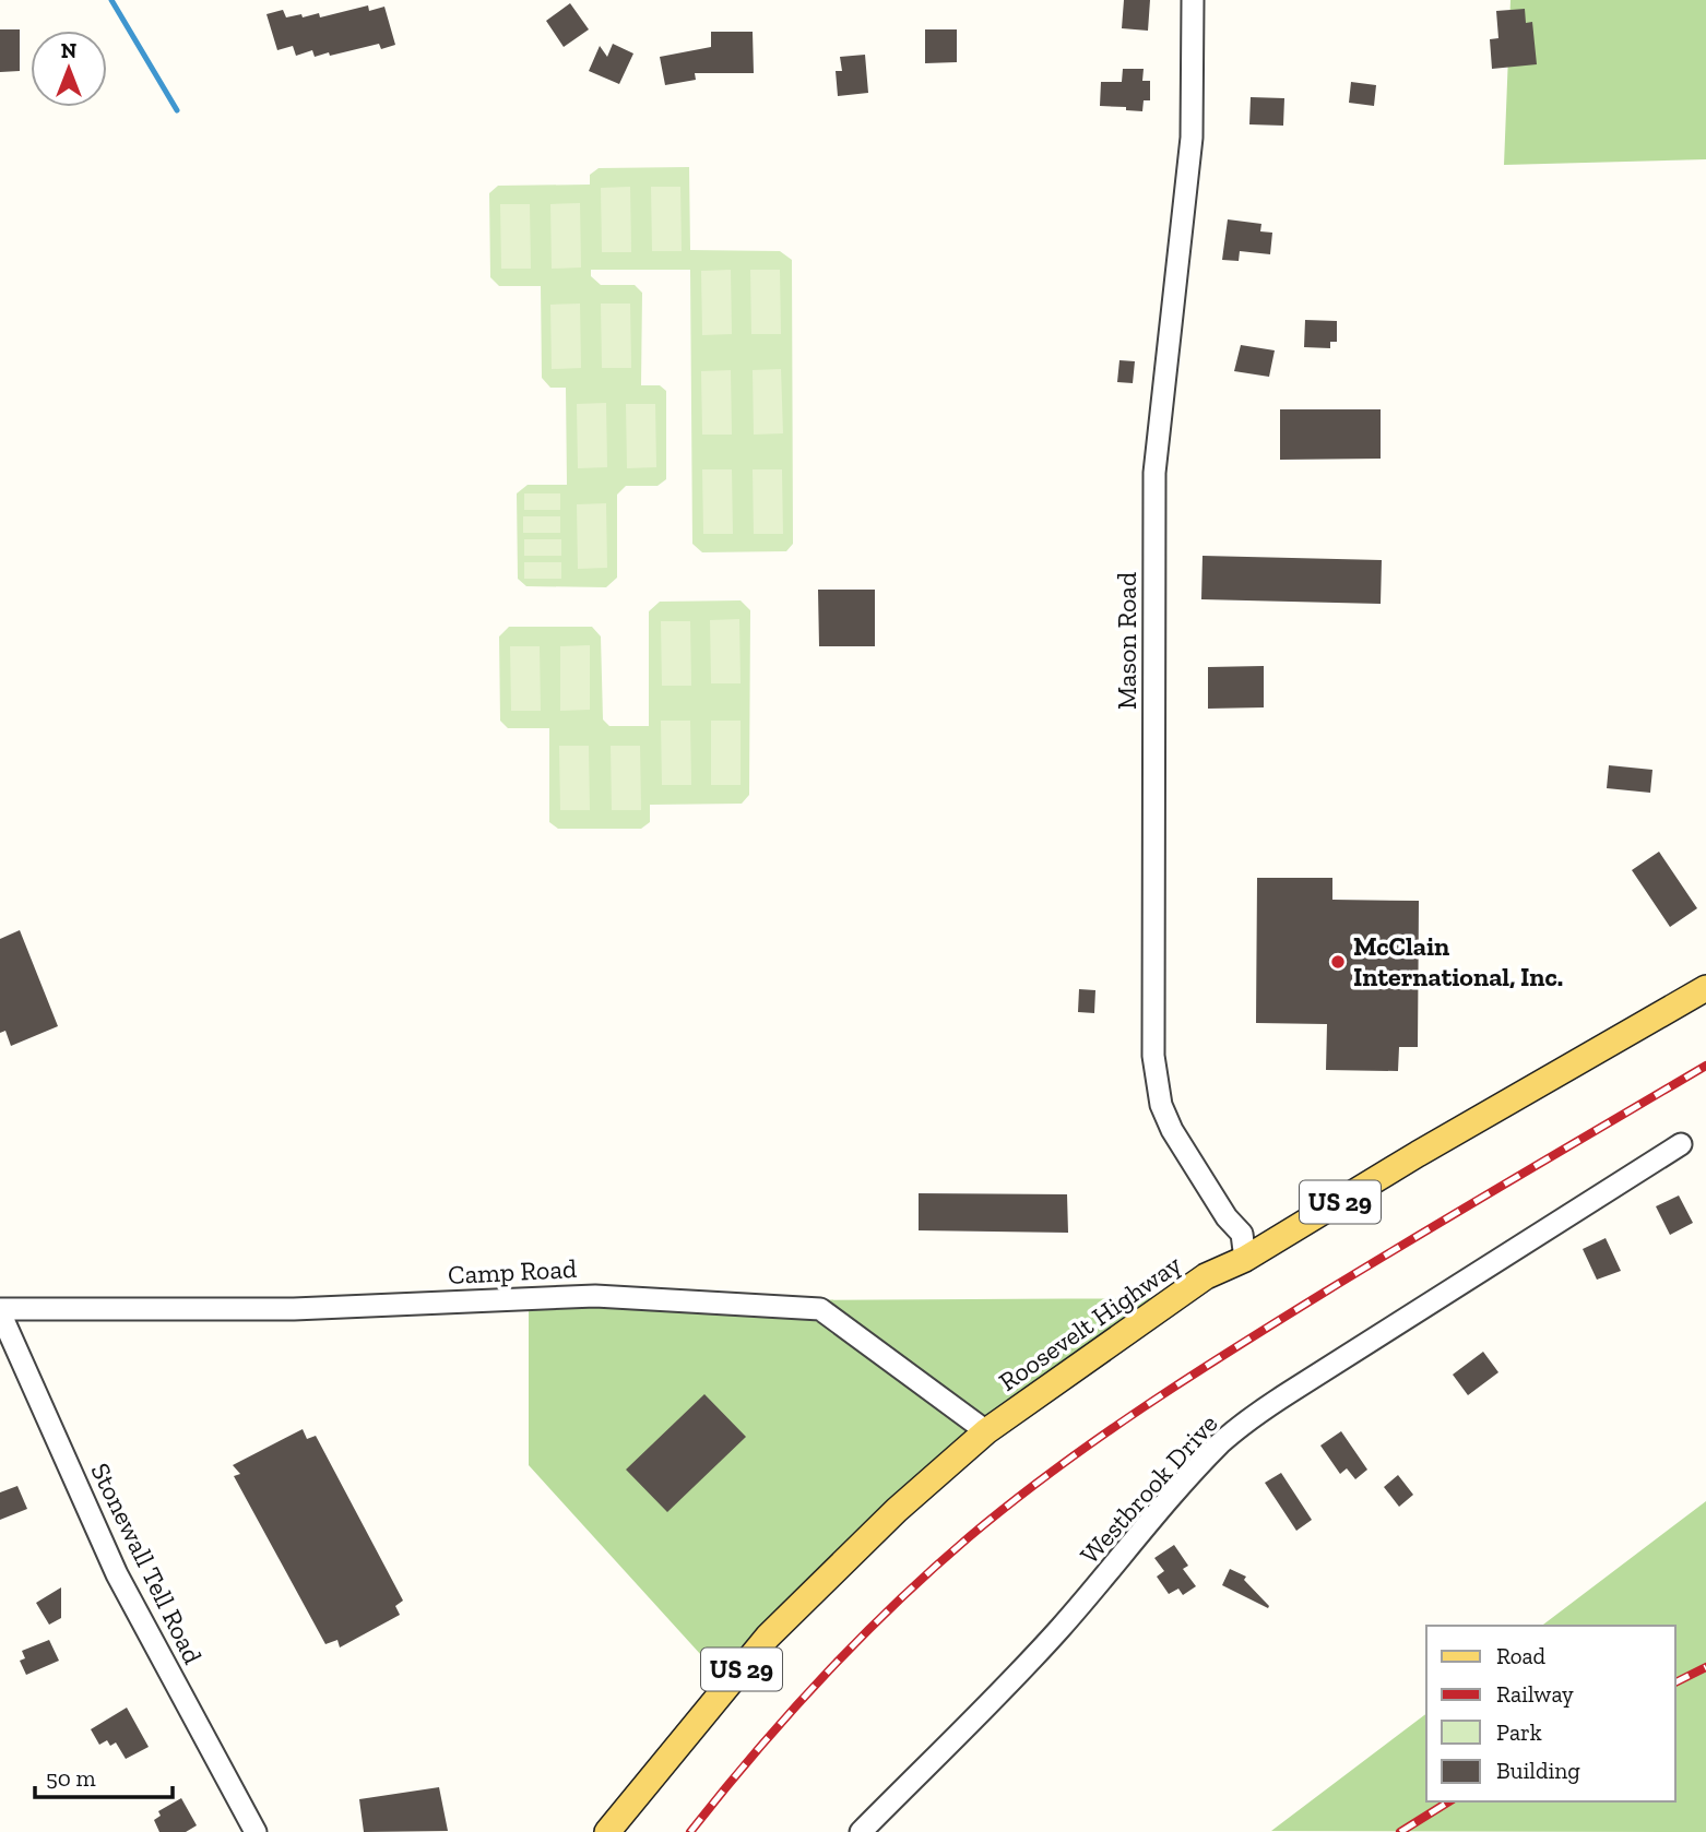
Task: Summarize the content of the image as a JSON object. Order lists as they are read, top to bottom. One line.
{"streets":{"main road":["US 29","Roosevelt Highway"],"street":["Mason Road","Camp Road","Westbrook Drive","Stonewall Tell Road"]},"crossings":[["Mason Road","Roosevelt Highway"],["Camp Road","Roosevelt Highway"],["Camp Road","Stonewall Tell Road"]],"places":["McClain International, Inc."],"legend":["Road","Railway","Park","Building"],"scale_bar":"50 m","north":"top"}
